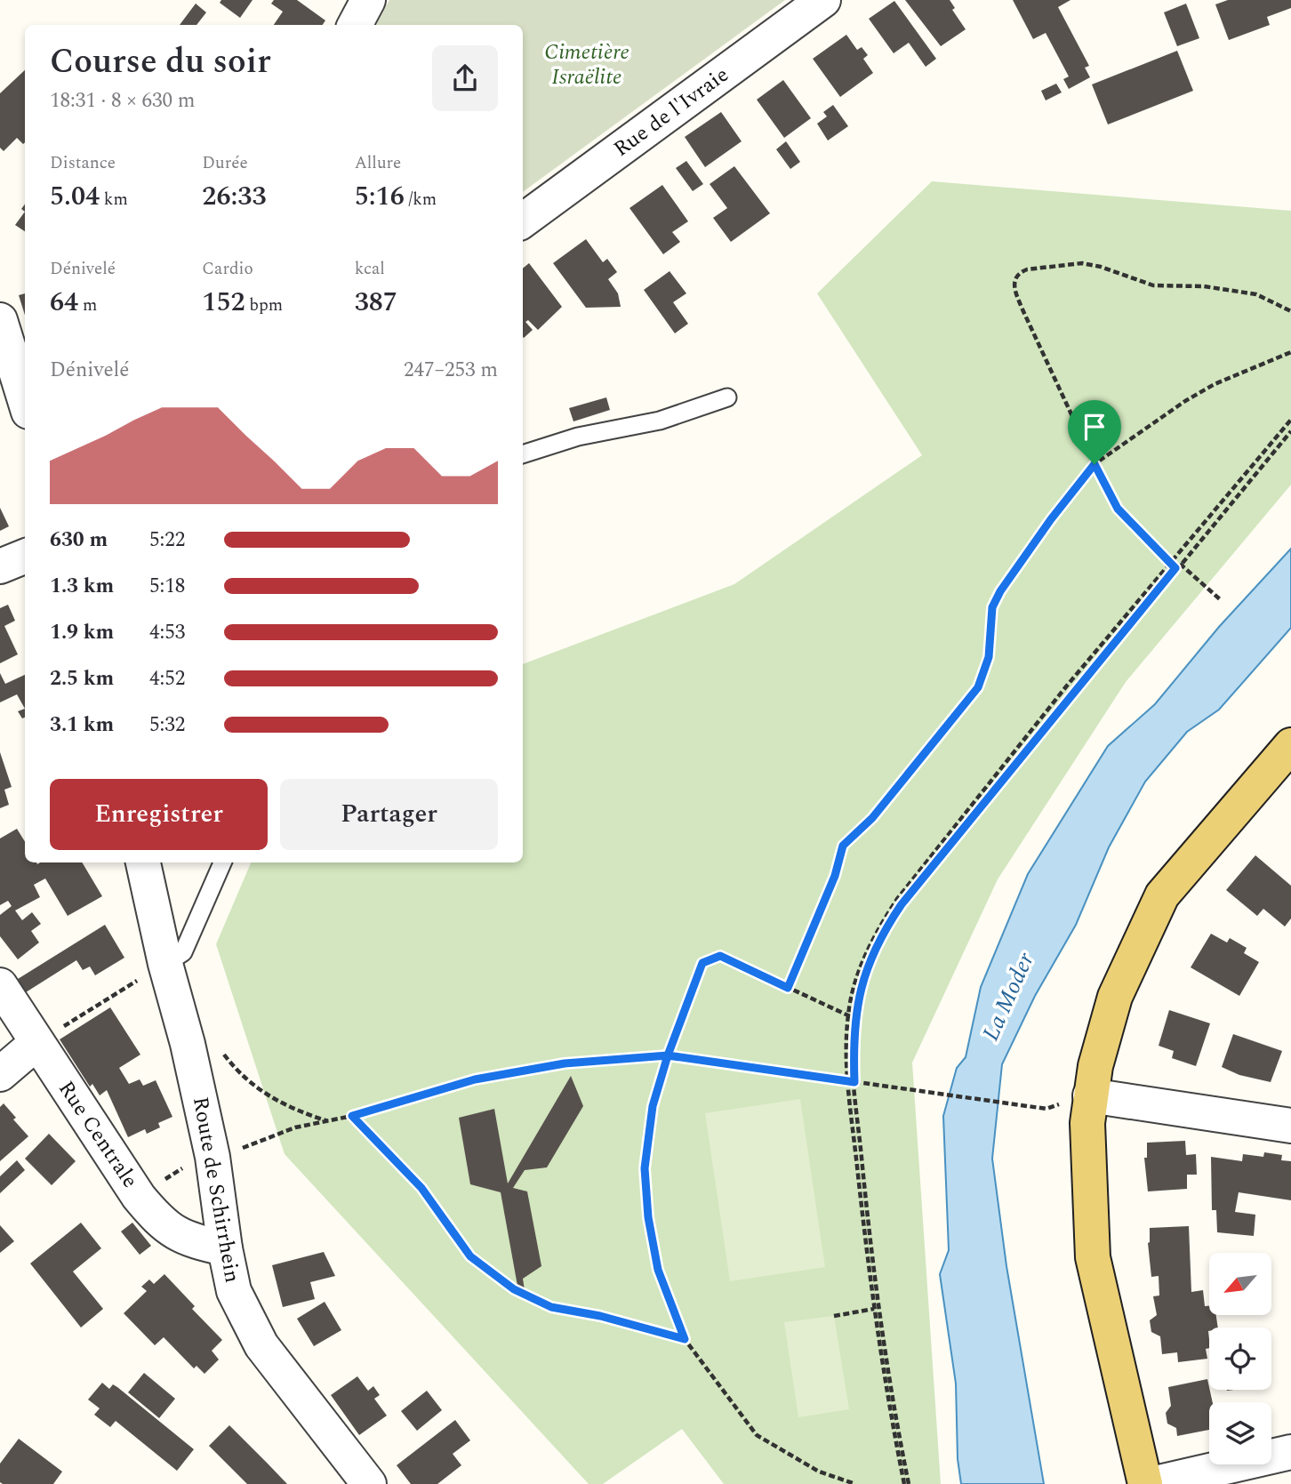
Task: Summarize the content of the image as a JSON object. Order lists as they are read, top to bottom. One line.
{"streets":{"street":["Rue de l'Ivraie","Rue Centrale","Route de Schirrhein"]},"crossings":[["Rue Centrale","Route de Schirrhein"]],"water":["La Moder"],"parks":["Cimetière Israëlite"],"north":"bottom left","page":{"heading":["Course du soir","18:31 · 8 × 630 m"],"stats":[["Distance","5.04 km"],["Durée","26:33"],["Allure","5:16 /km"],["Dénivelé","64 m"],["Cardio","152 bpm"],["kcal","387"]],"chart":["Dénivelé","247–253 m"],"list":[{"name":"630 m","note":"5:22"},{"name":"1.3 km","note":"5:18"},{"name":"1.9 km","note":"4:53"},{"name":"2.5 km","note":"4:52"},{"name":"3.1 km","note":"5:32"}],"buttons":["Enregistrer","Partager"]}}
